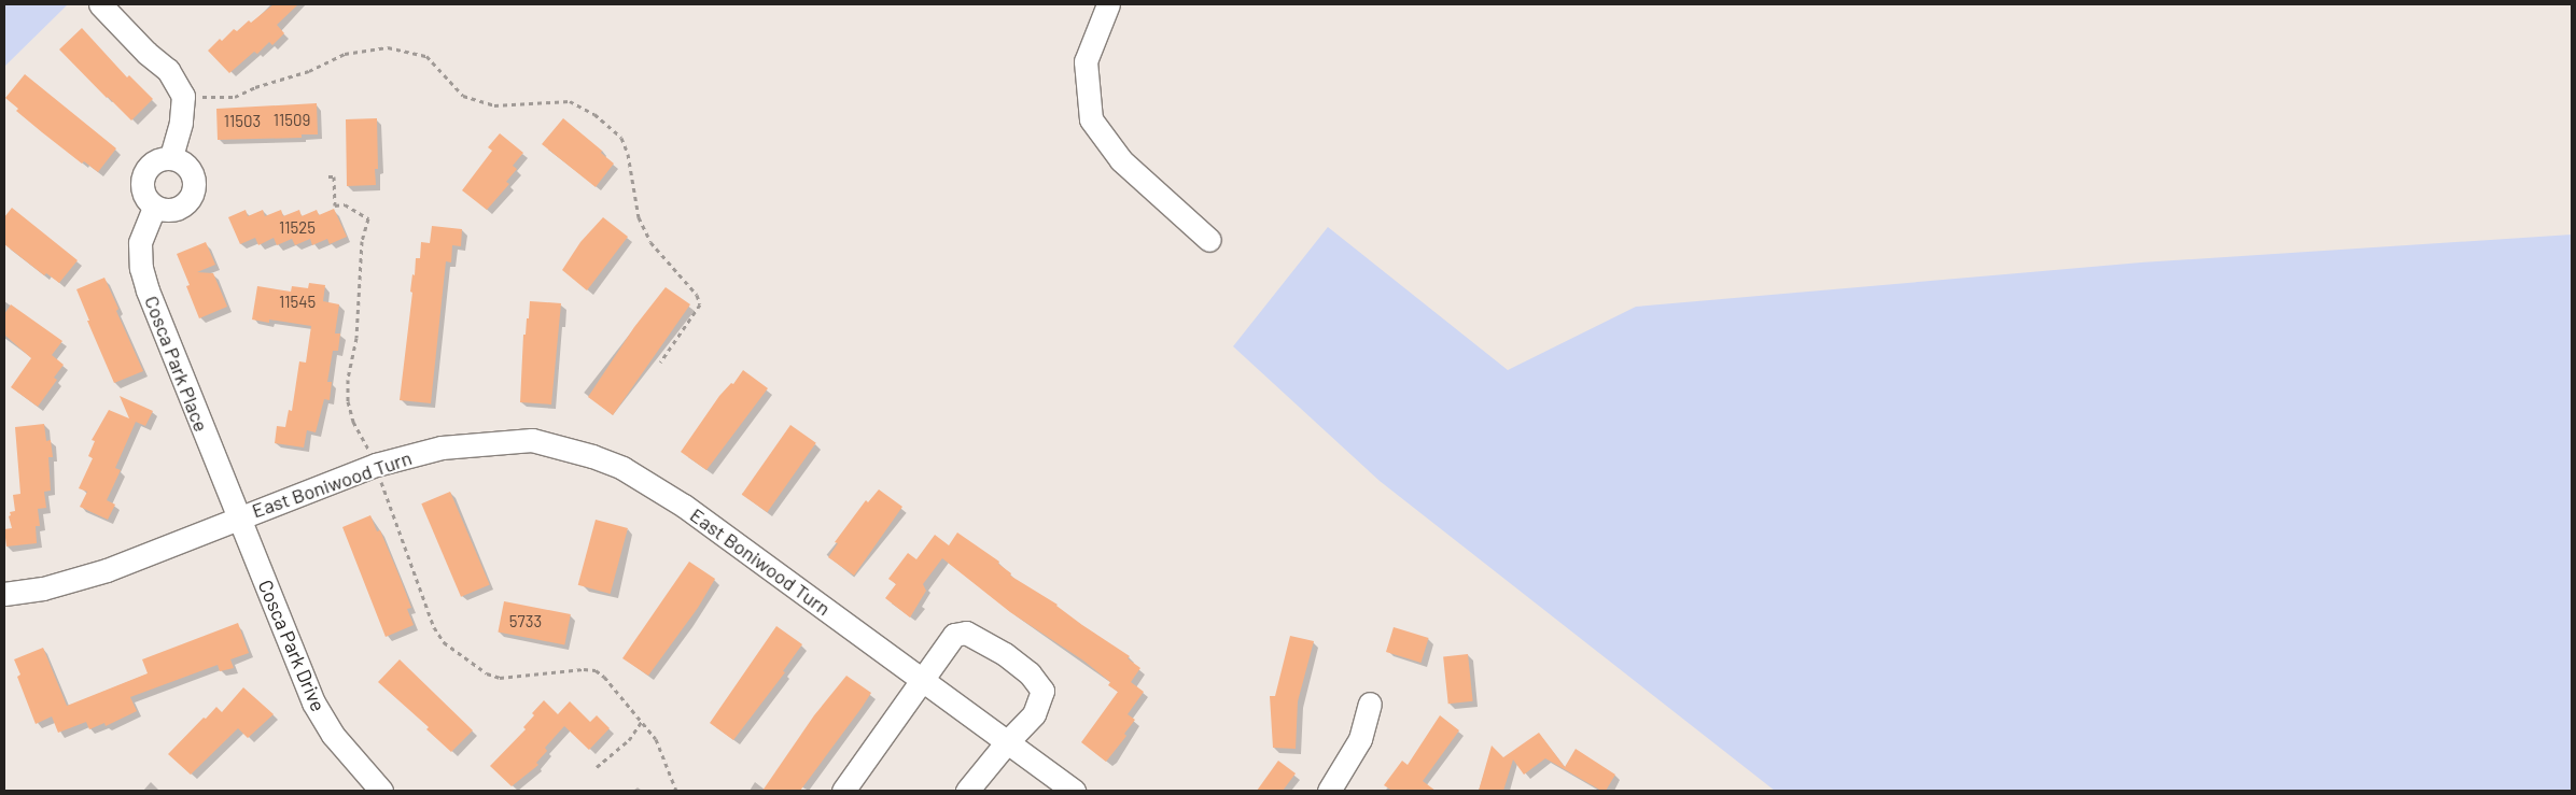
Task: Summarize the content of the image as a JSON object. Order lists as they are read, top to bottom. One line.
{"streets":{"street":["Cosca Park Place","East Boniwood Turn","Cosca Park Drive"]},"crossings":[["Cosca Park Place","East Boniwood Turn"],["Cosca Park Place","Cosca Park Drive"],["East Boniwood Turn","Cosca Park Drive"]],"house_numbers":["11509","11503","11525","11545","5733"]}
